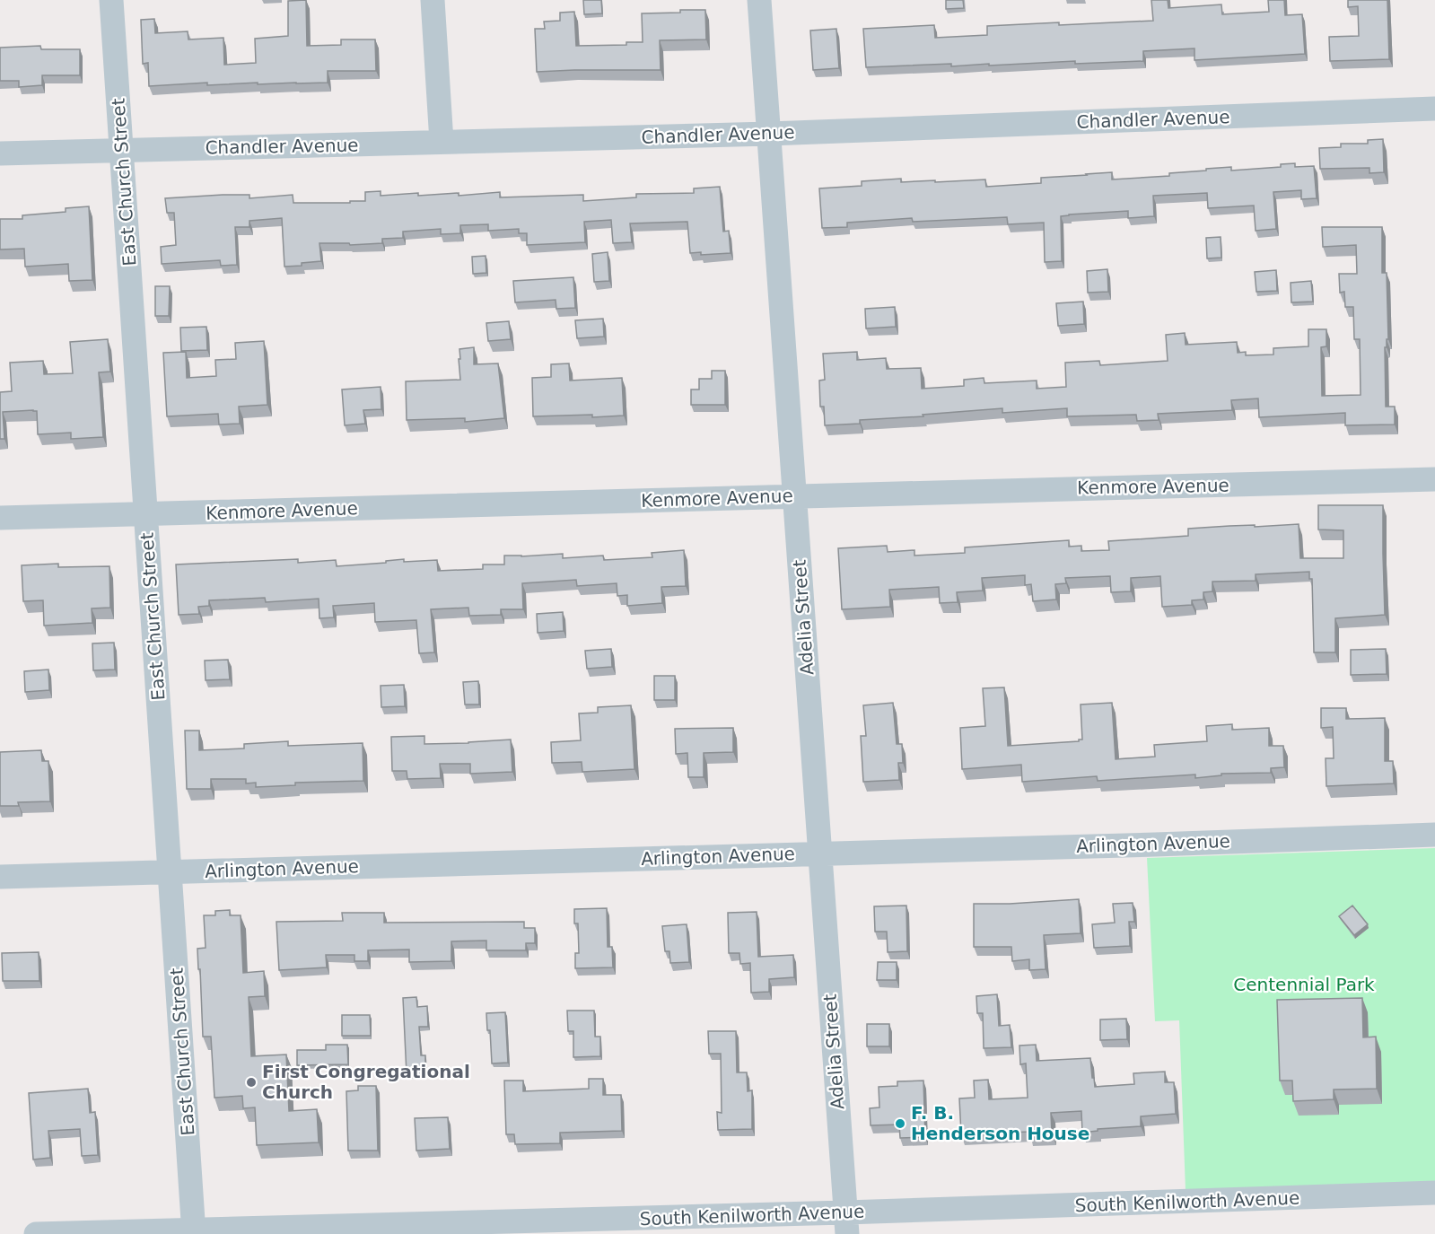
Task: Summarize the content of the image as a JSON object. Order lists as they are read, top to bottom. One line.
{"streets":{"street":["Chandler Avenue","East Church Street","Kenmore Avenue","Adelia Street","Arlington Avenue","South Kenilworth Avenue"]},"crossings":[["Chandler Avenue","East Church Street"],["Chandler Avenue","Adelia Street"],["East Church Street","Kenmore Avenue"],["East Church Street","Arlington Avenue"],["East Church Street","South Kenilworth Avenue"],["Kenmore Avenue","Adelia Street"],["Adelia Street","Arlington Avenue"],["Adelia Street","South Kenilworth Avenue"]],"parks":["Centennial Park"],"places":["First Congregational Church","F. B. Henderson House"]}
